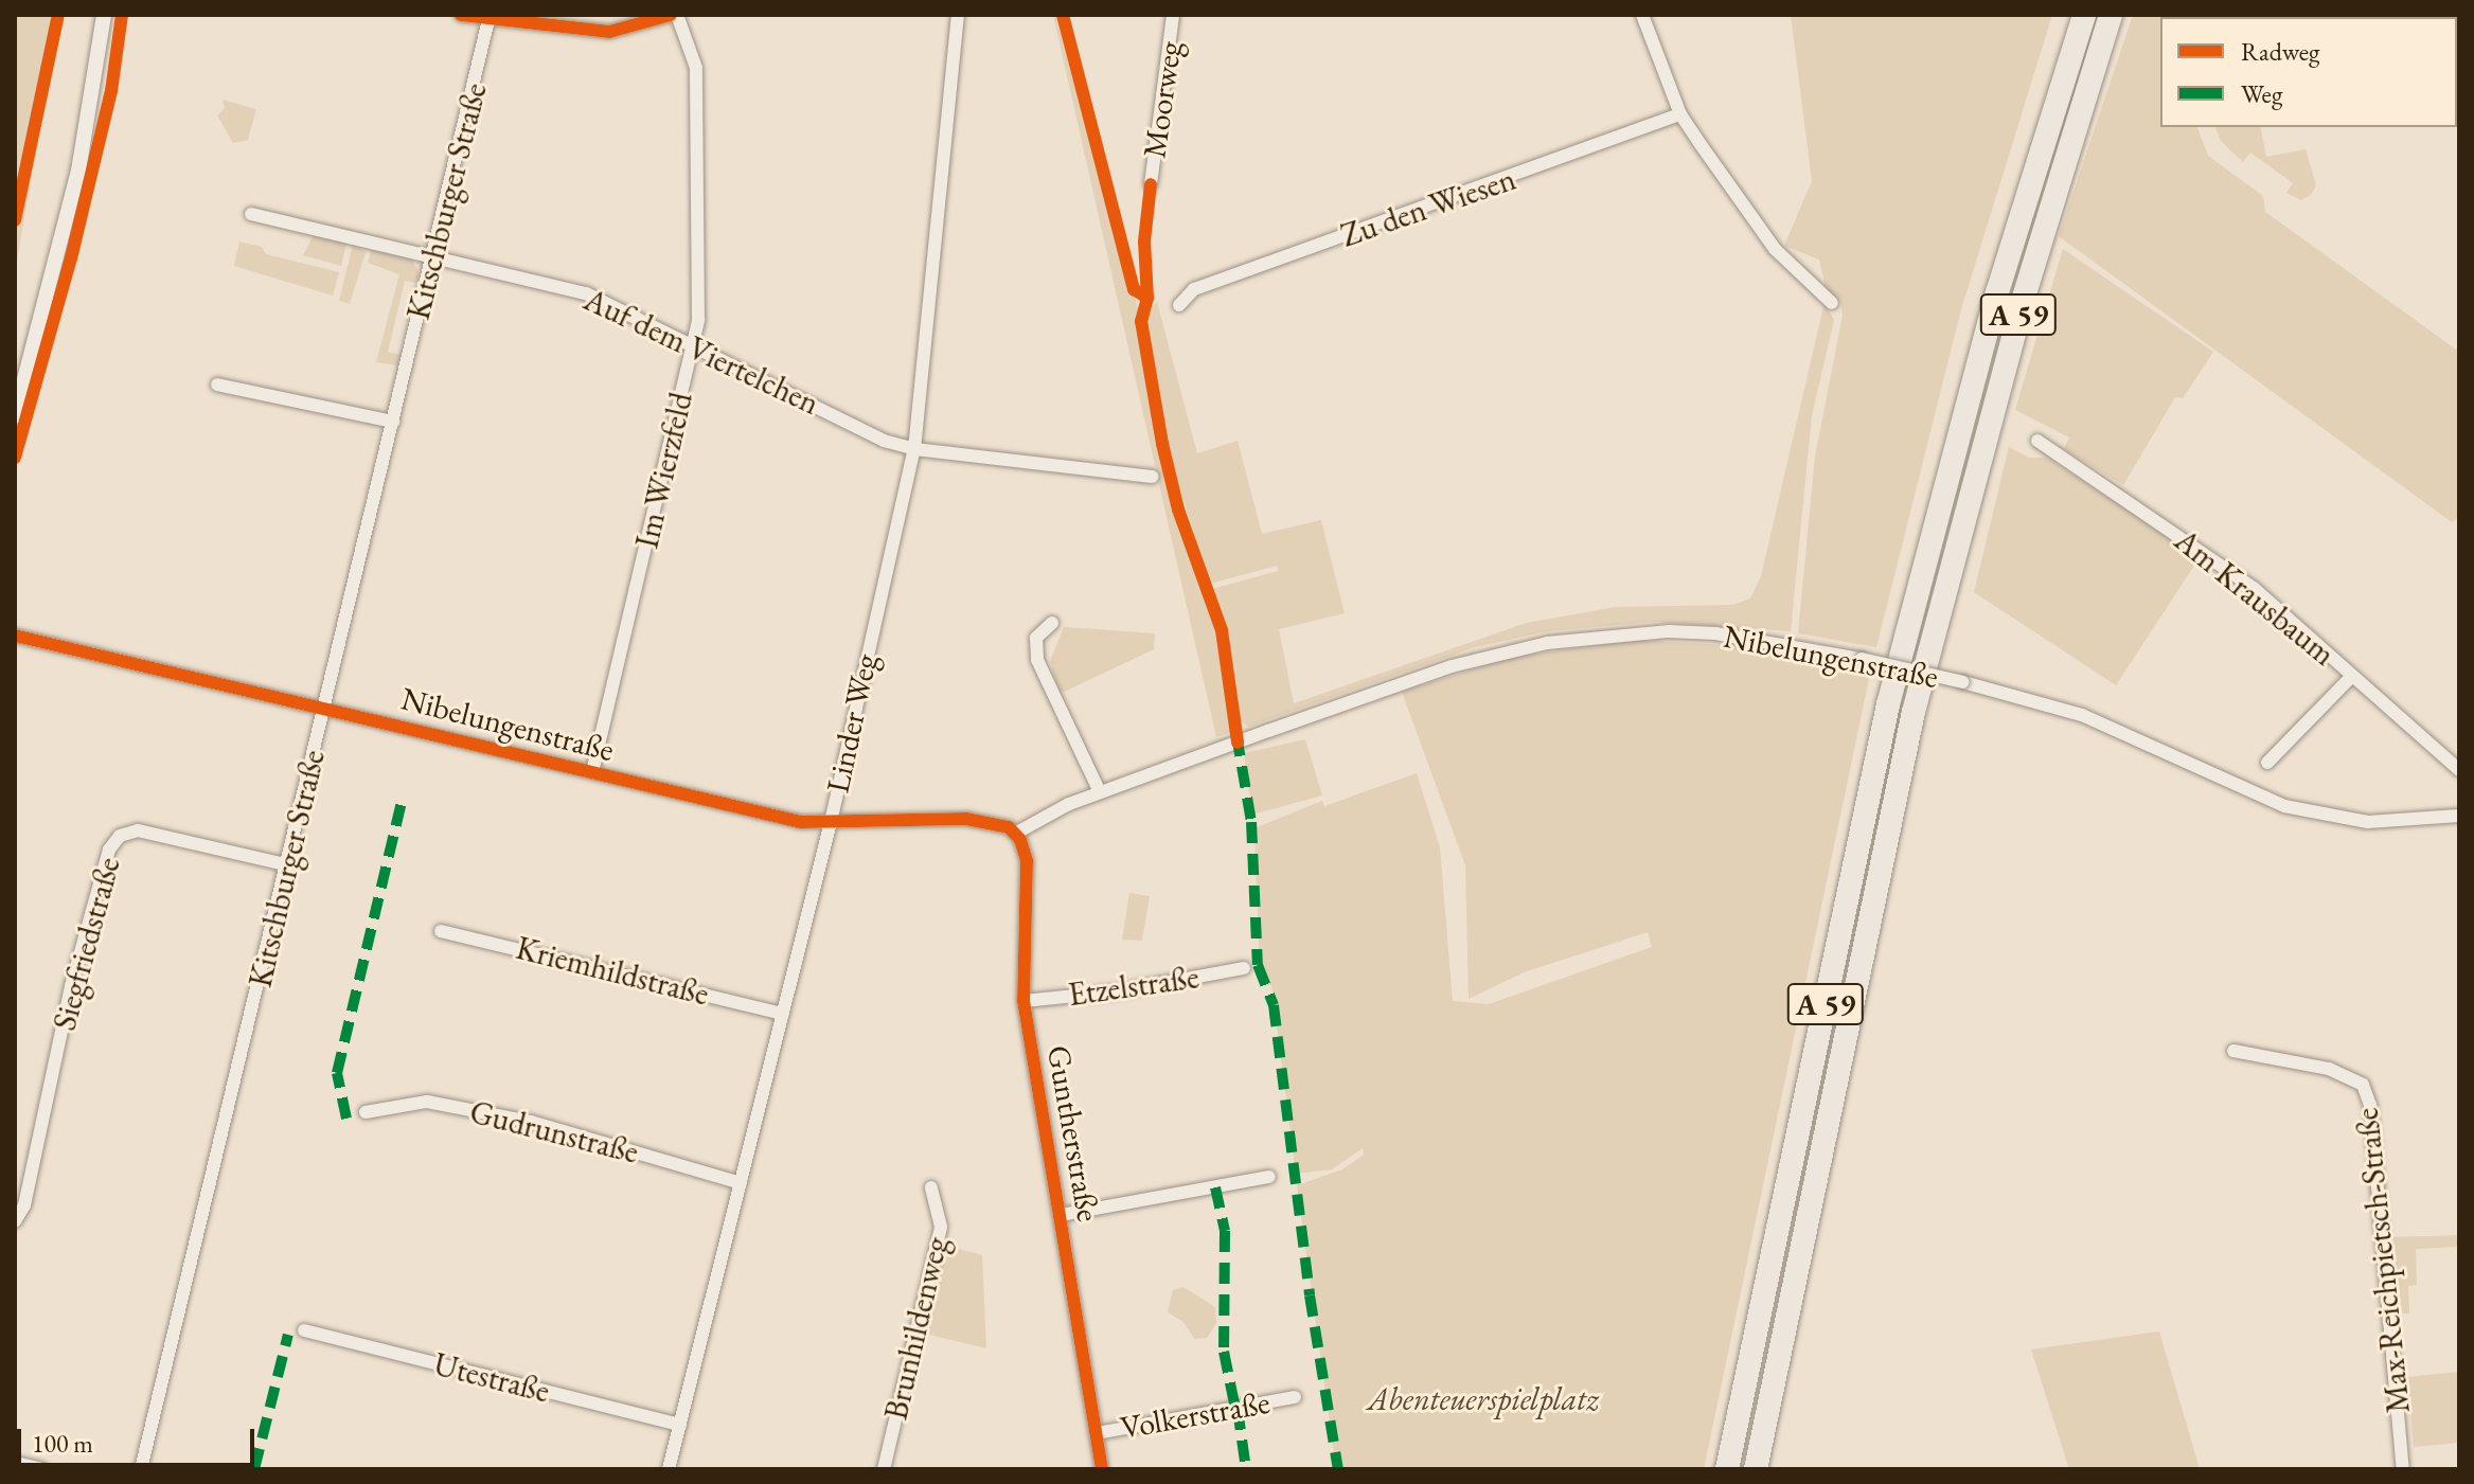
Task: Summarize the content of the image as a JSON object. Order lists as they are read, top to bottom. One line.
{"streets":{"highway":["A 59"],"street":["Moorweg","Kitschburger Straße","Zu den Wiesen","Auf dem Viertelchen","Im Wierzfeld","Am Krausbaum","Nibelungenstraße","Linder Weg","Siegfriedstraße","Kriemhildstraße","Etzelstraße","Gudrunstraße","Guntherstraße","Max-Reichpietsch-Straße","Brunhildenweg","Utestraße","Volkerstraße"]},"crossings":[["Kitschburger Straße","Auf dem Viertelchen"],["Kitschburger Straße","Nibelungenstraße"],["Kitschburger Straße","Siegfriedstraße"],["Auf dem Viertelchen","Im Wierzfeld"],["Auf dem Viertelchen","Linder Weg"],["Im Wierzfeld","Nibelungenstraße"],["Nibelungenstraße","Linder Weg"],["Nibelungenstraße","Guntherstraße"],["Linder Weg","Kriemhildstraße"],["Linder Weg","Gudrunstraße"],["Linder Weg","Utestraße"],["Etzelstraße","Guntherstraße"],["Guntherstraße","Volkerstraße"]],"parks":["Abenteuerspielplatz"],"legend":["Radweg","Weg"],"scale_bar":"100 m"}
